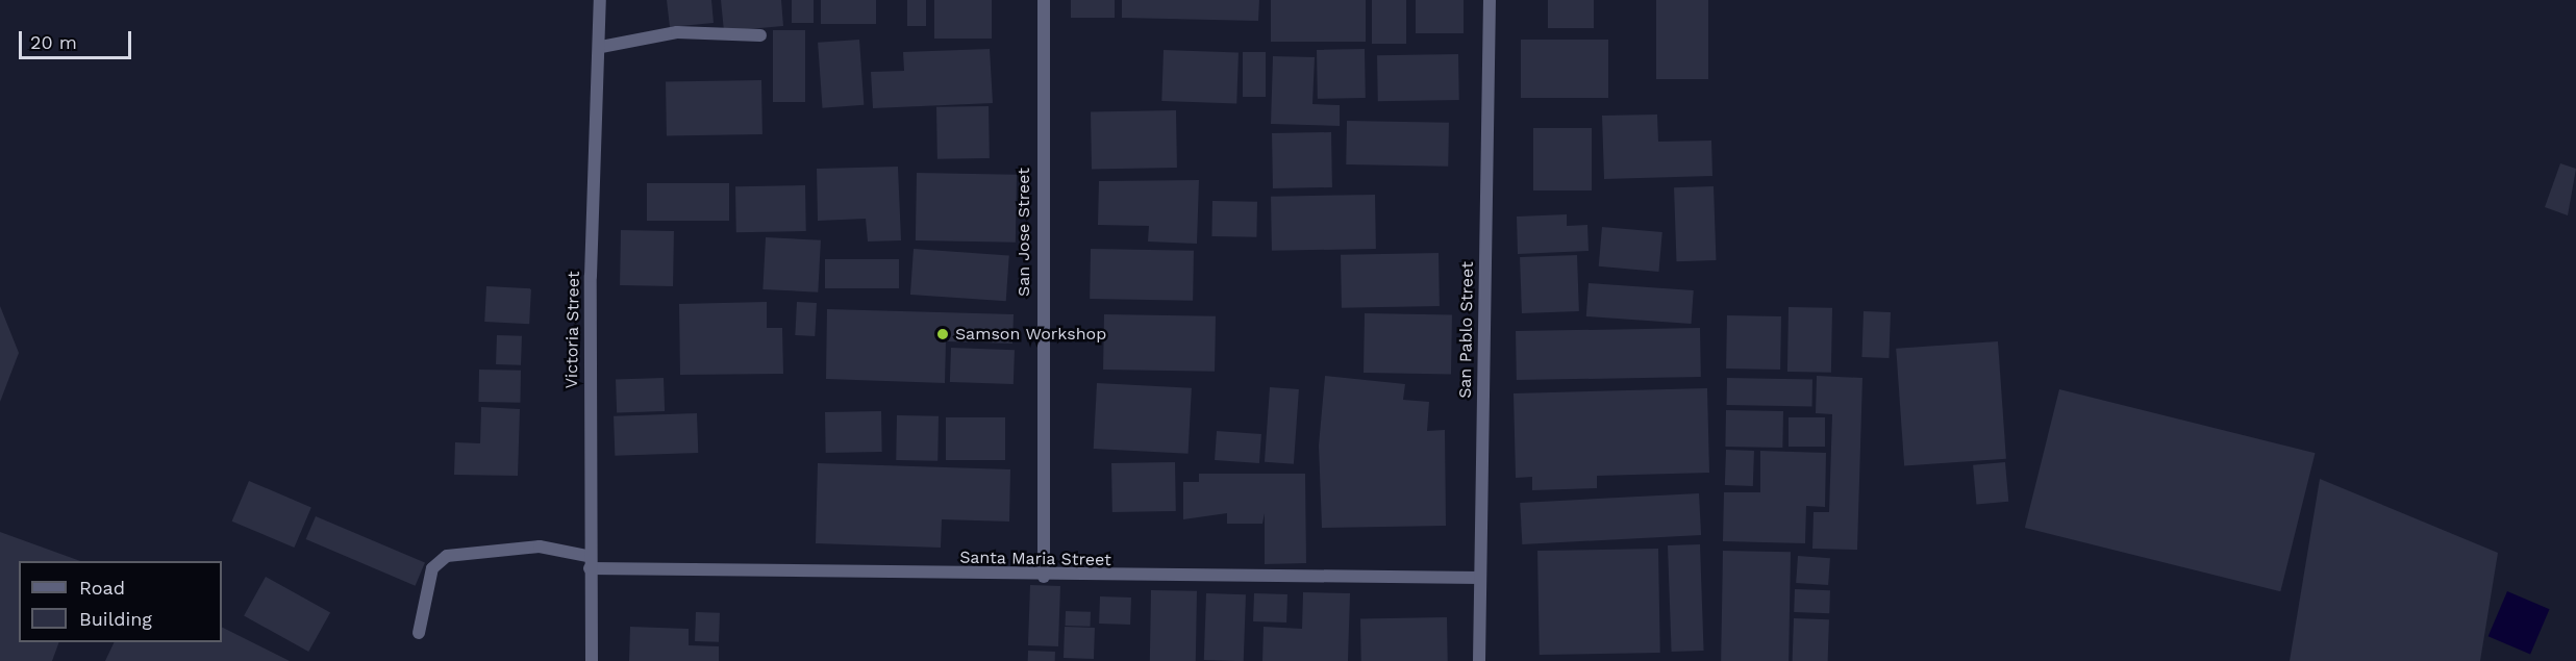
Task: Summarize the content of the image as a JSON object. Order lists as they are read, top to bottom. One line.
{"streets":{"street":["San Jose Street","Victoria Street","San Pablo Street","Santa Maria Street"]},"crossings":[["San Jose Street","Santa Maria Street"],["Victoria Street","Santa Maria Street"],["San Pablo Street","Santa Maria Street"]],"places":["Samson Workshop"],"legend":["Road","Building"],"scale_bar":"20 m"}
